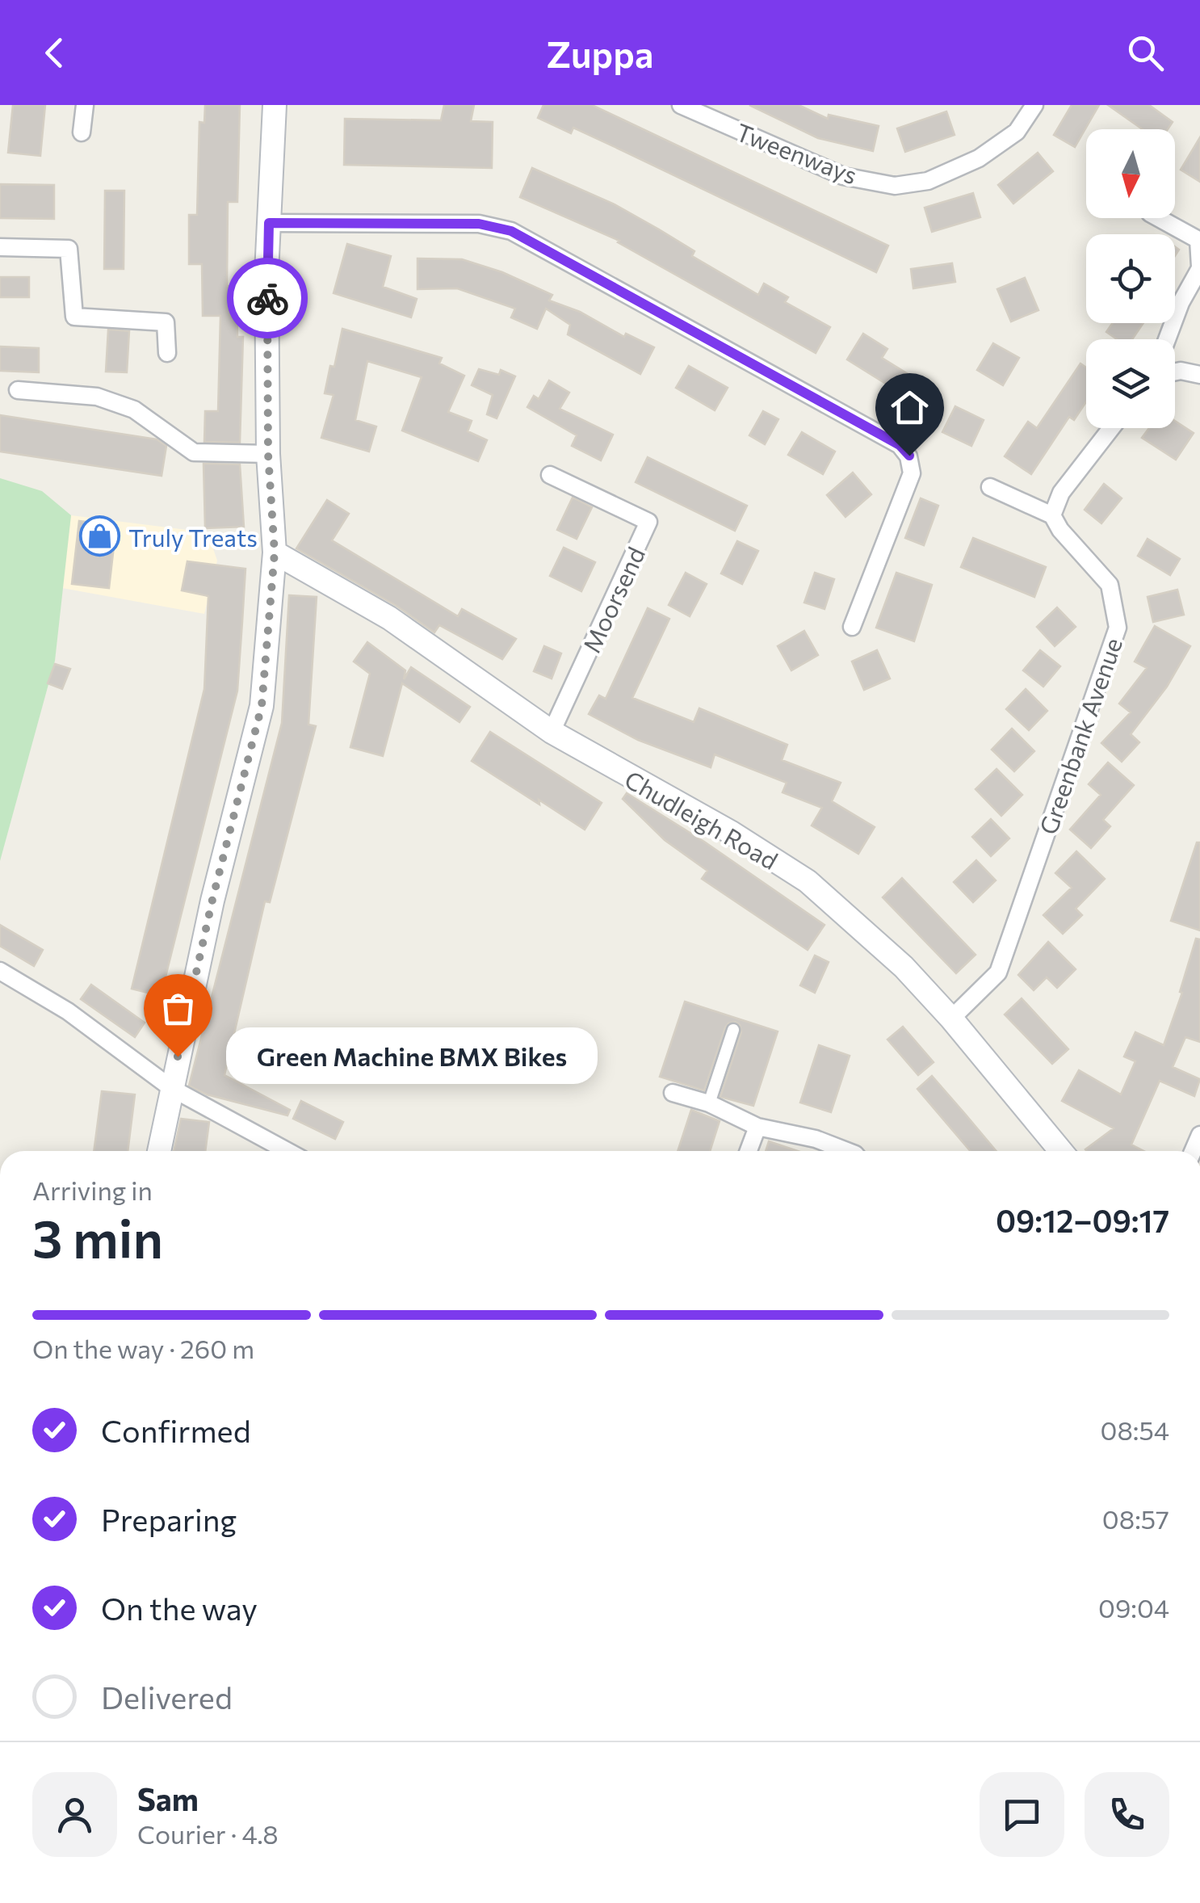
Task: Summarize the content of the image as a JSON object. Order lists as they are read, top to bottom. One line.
{"streets":{"main road":["Chudleigh Road"],"street":["Tweenways","Moorsend","Greenbank Avenue"]},"crossings":[["Moorsend","Chudleigh Road"],["Greenbank Avenue","Chudleigh Road"]],"places":{"shop":["Truly Treats"],"other":["Green Machine BMX Bikes"]},"north":"bottom","page":{"header":"Zuppa","bubble":"Green Machine BMX Bikes","heading":["3 min","Arriving in","09:12–09:17"],"panel":["Sam","Courier · 4.8"],"bar":"On the way · 260 m","list":[["Confirmed","08:54"],["Preparing","08:57"],["On the way","09:04"],"Delivered"]}}
